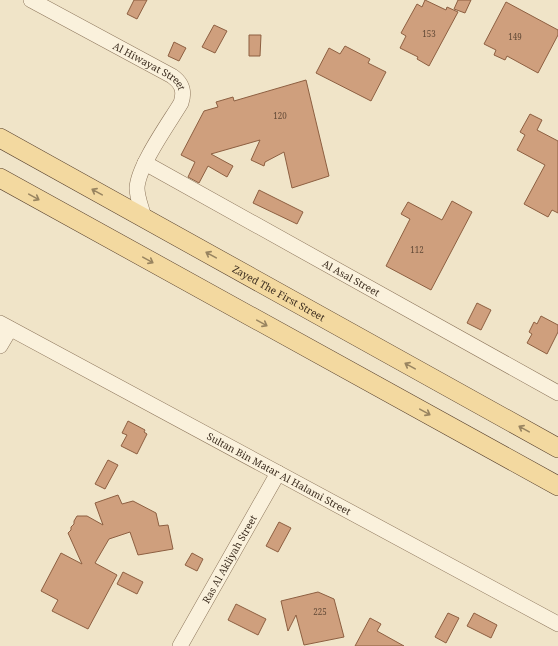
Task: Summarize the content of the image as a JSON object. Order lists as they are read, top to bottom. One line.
{"streets":{"main road":["Zayed The First Street"],"street":["Al Hiwayat Street","Al Asal Street","Sultan Bin Matar Al Halami Street","Ras Al Akliyah Street"]},"crossings":[["Al Hiwayat Street","Al Asal Street"],["Al Hiwayat Street","Zayed The First Street"],["Sultan Bin Matar Al Halami Street","Ras Al Akliyah Street"]],"house_numbers":["153","149","120","112","225"]}
